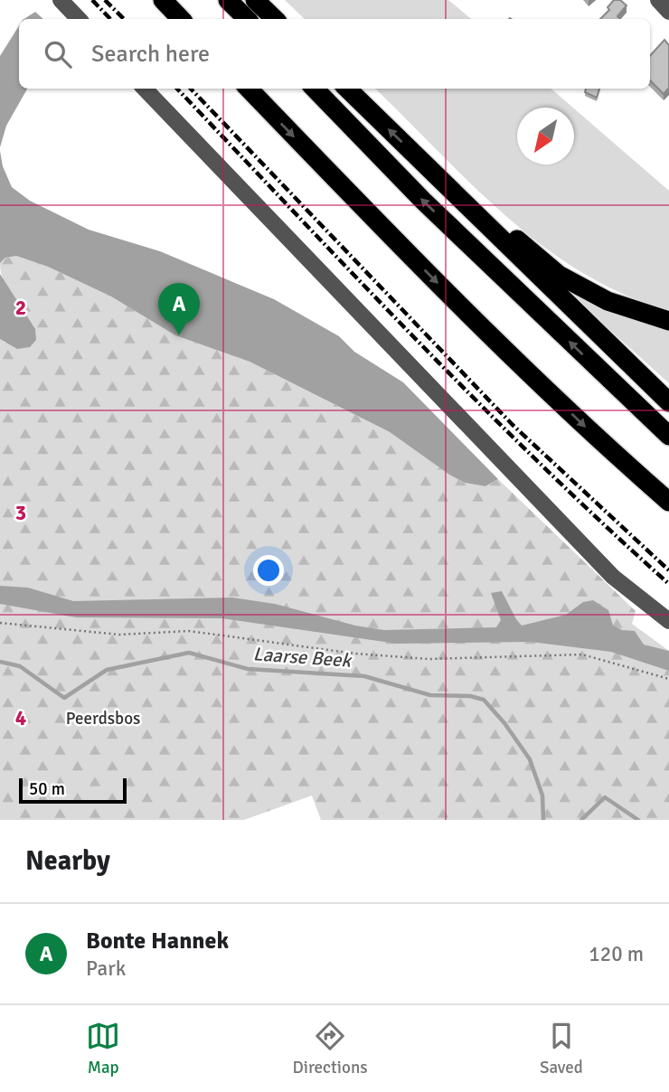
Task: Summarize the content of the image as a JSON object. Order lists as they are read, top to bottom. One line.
{"water":["Laarse Beek"],"parks":["Peerdsbos"],"scale_bar":"50 m","north":"bottom left","page":{"search":"Search here","pins":"A","scale":"50 m","heading":"Nearby","list":[{"mark":"A","name":"Bonte Hannek","note":"Park","value":"120 m"}],"nav":["Map","Directions","Saved"]},"grid":{"rows":["2","3","4"]}}
